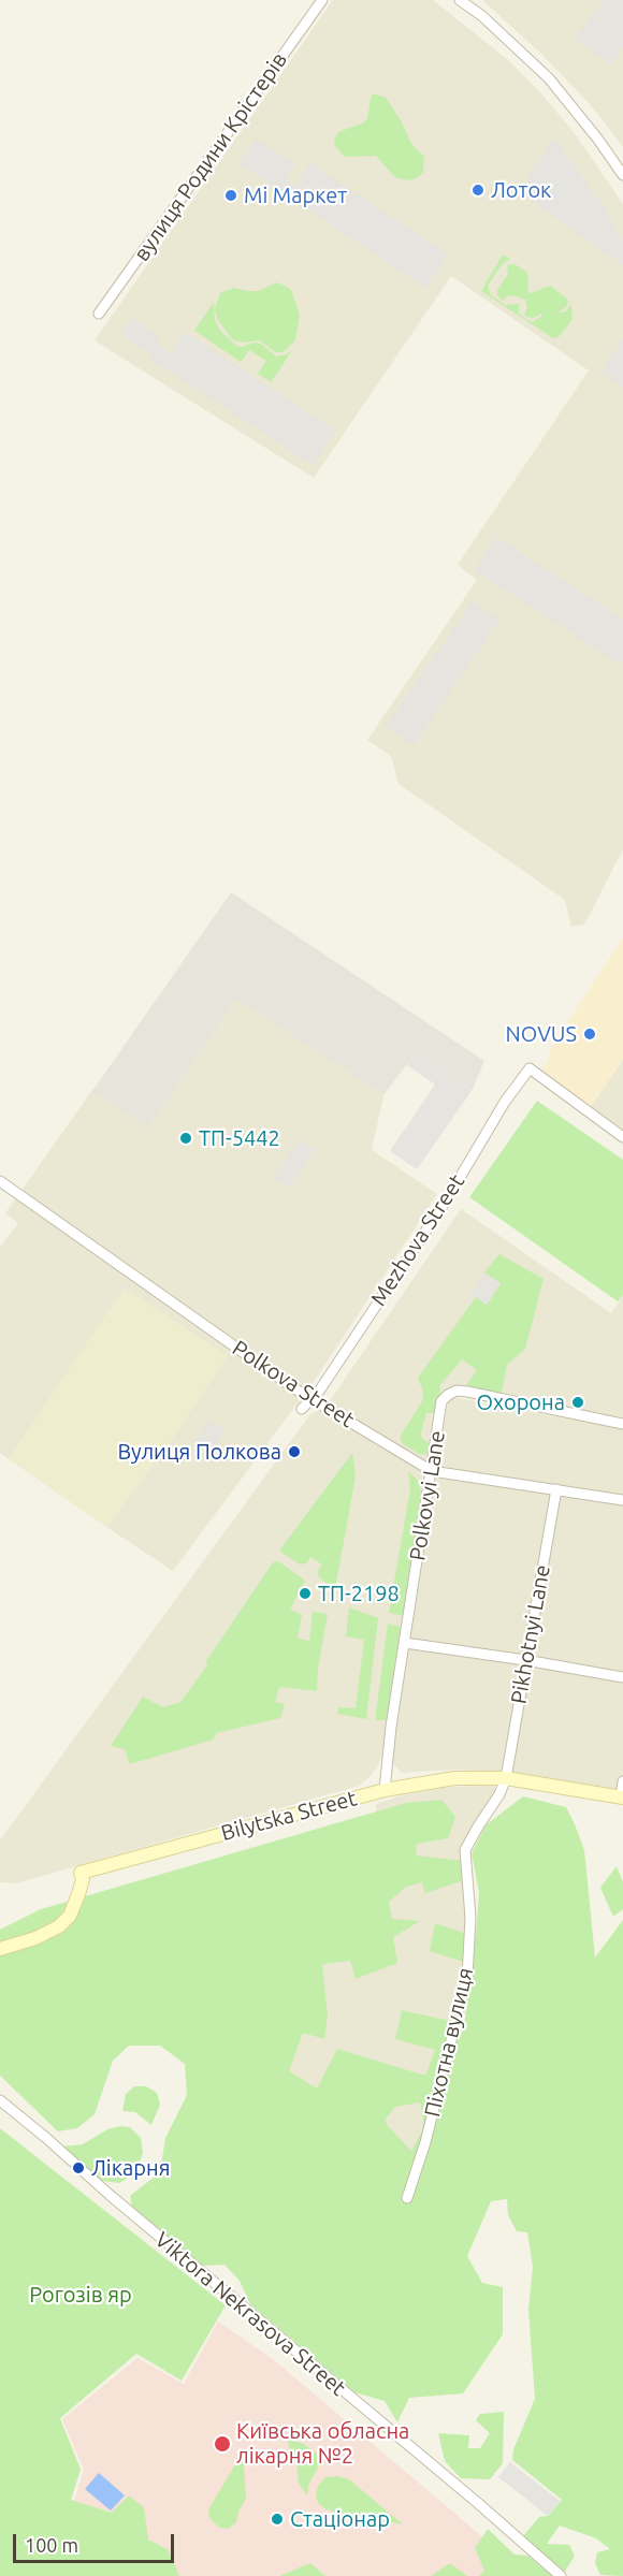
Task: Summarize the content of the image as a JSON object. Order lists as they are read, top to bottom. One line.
{"streets":{"main road":["Bilytska Street"],"street":["вулиця Родини Крістерів","Mezhova Street","Polkova Street","Polkovyi Lane","Pikhotnyi Lane","Піхотна вулиця","Viktora Nekrasova Street"]},"crossings":[["Mezhova Street","Polkova Street"],["Polkova Street","Polkovyi Lane"],["Polkova Street","Pikhotnyi Lane"],["Polkovyi Lane","Bilytska Street"],["Pikhotnyi Lane","Bilytska Street"],["Pikhotnyi Lane","Піхотна вулиця"],["Bilytska Street","Піхотна вулиця"]],"parks":["Рогозів яр"],"places":["Лоток","Мі Маркет","NOVUS","ТП-5442","Охорона","Вулиця Полкова","ТП-2198","Лікарня","Київська обласна лікарня №2","Стаціонар"],"scale_bar":"100 m"}
